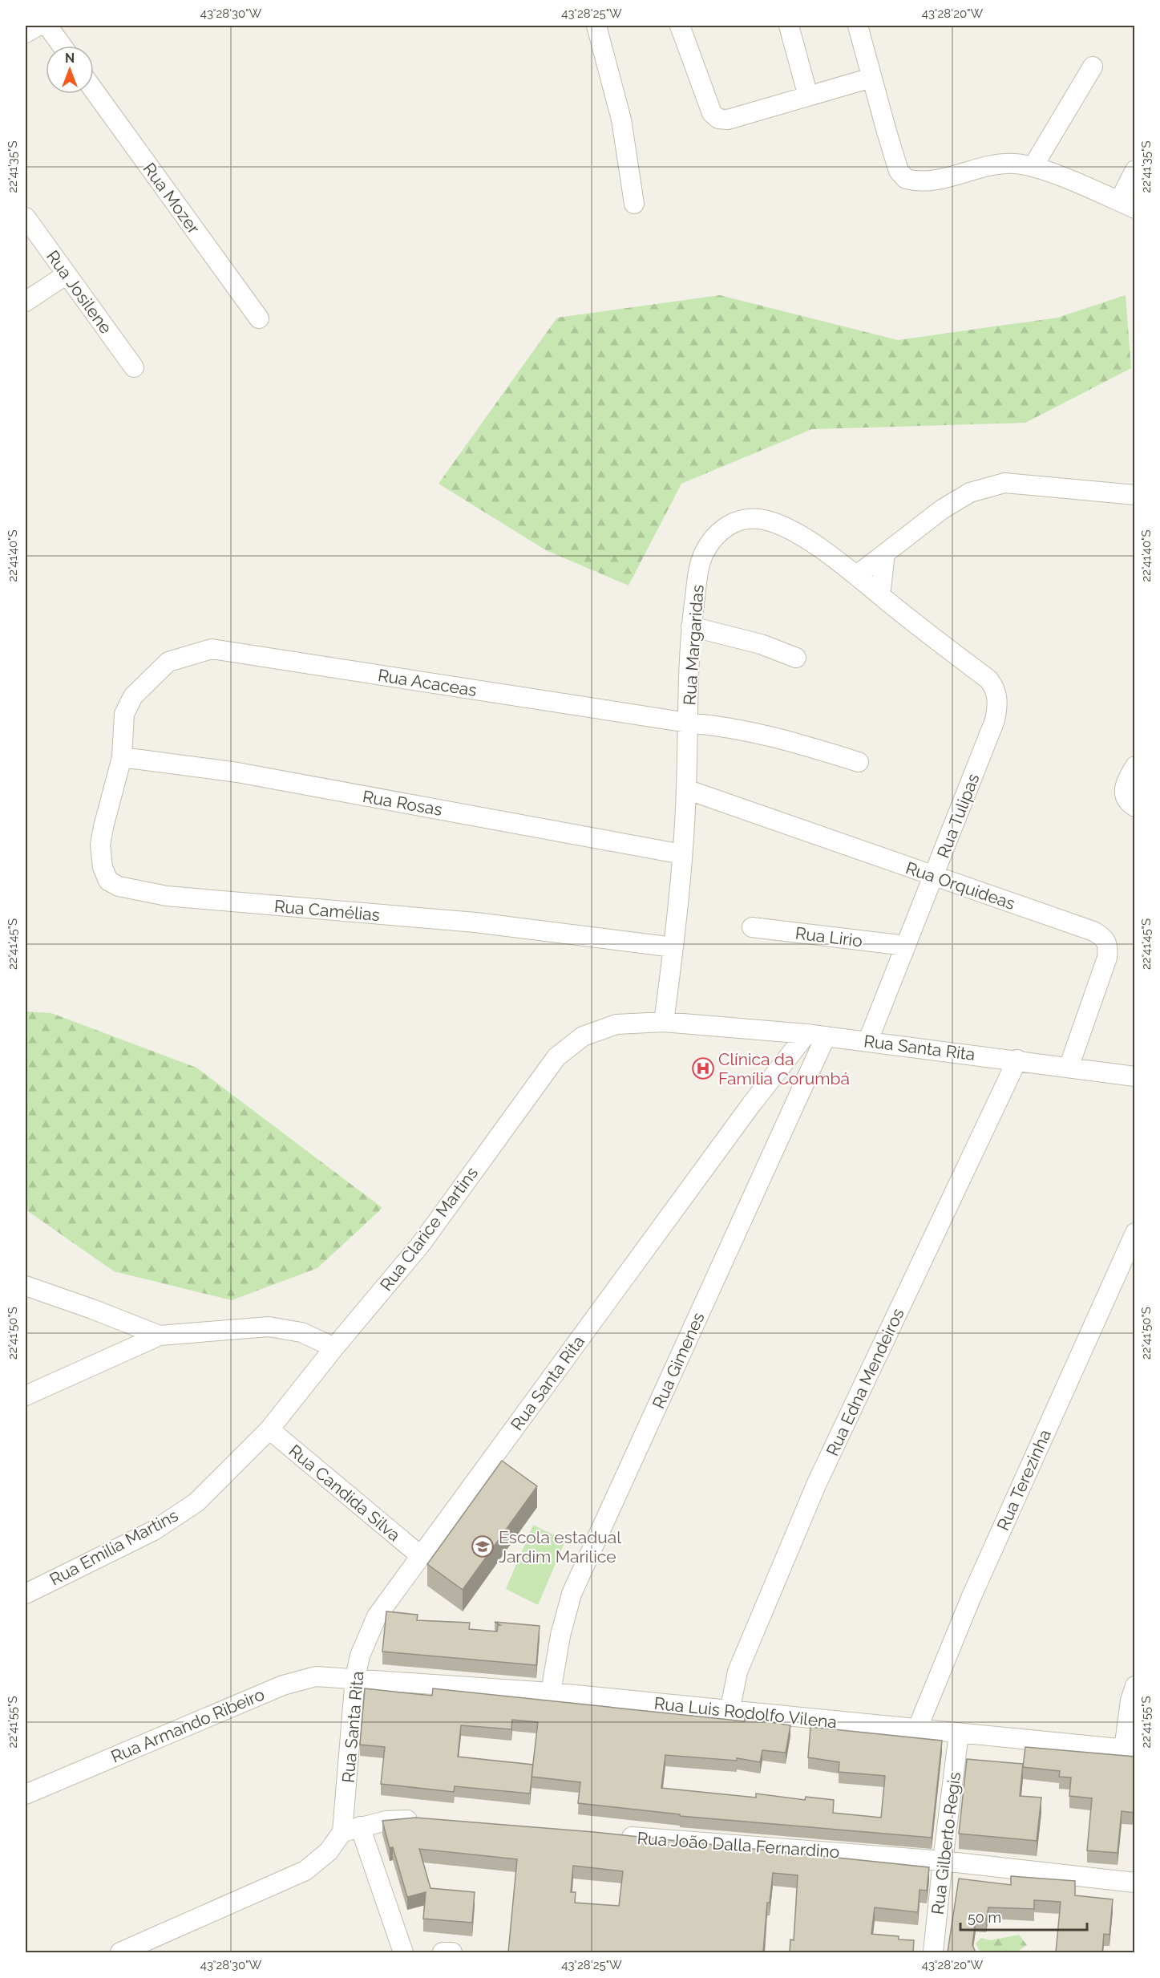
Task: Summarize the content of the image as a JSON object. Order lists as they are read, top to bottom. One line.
{"streets":{"street":["Rua Mozer","Rua Josilene","Rua Margaridas","Rua Acaceas","Rua Rosas","Rua Tulipas","Rua Orquideas","Rua Camélias","Rua Lirio","Rua Santa Rita","Rua Clarice Martins","Rua Gimenes","Rua Edna Mendeiros","Rua Terezinha","Rua Candida Silva","Rua Emilia Martins","Rua Luis Rodolfo Vilena","Rua Armando Ribeiro","Rua Gilberto Regis","Rua João Dalla Fernardino"]},"crossings":[["Rua Margaridas","Rua Acaceas"],["Rua Margaridas","Rua Rosas"],["Rua Margaridas","Rua Tulipas"],["Rua Margaridas","Rua Orquideas"],["Rua Margaridas","Rua Camélias"],["Rua Margaridas","Rua Clarice Martins"],["Rua Acaceas","Rua Camélias"],["Rua Rosas","Rua Camélias"],["Rua Tulipas","Rua Orquideas"],["Rua Tulipas","Rua Lirio"],["Rua Tulipas","Rua Santa Rita"],["Rua Orquideas","Rua Santa Rita"],["Rua Santa Rita","Rua Clarice Martins"],["Rua Santa Rita","Rua Gimenes"],["Rua Santa Rita","Rua Edna Mendeiros"],["Rua Santa Rita","Rua Candida Silva"],["Rua Santa Rita","Rua Luis Rodolfo Vilena"],["Rua Santa Rita","Rua Armando Ribeiro"],["Rua Clarice Martins","Rua Emilia Martins"],["Rua Gimenes","Rua Luis Rodolfo Vilena"],["Rua Edna Mendeiros","Rua Luis Rodolfo Vilena"],["Rua Terezinha","Rua Luis Rodolfo Vilena"],["Rua Candida Silva","Rua Emilia Martins"],["Rua Luis Rodolfo Vilena","Rua Armando Ribeiro"],["Rua Luis Rodolfo Vilena","Rua Gilberto Regis"],["Rua Gilberto Regis","Rua João Dalla Fernardino"]],"places":{"hospital":["Clínica da Família Corumbá"],"school or university":["Escola estadual Jardim Marilice"]},"scale_bar":"50 m","north":"top","coordinates":["43°28'30\"W","43°28'25\"W","43°28'20\"W","22°41'35\"S","22°41'40\"S","22°41'45\"S","22°41'50\"S","22°41'55\"S"]}
